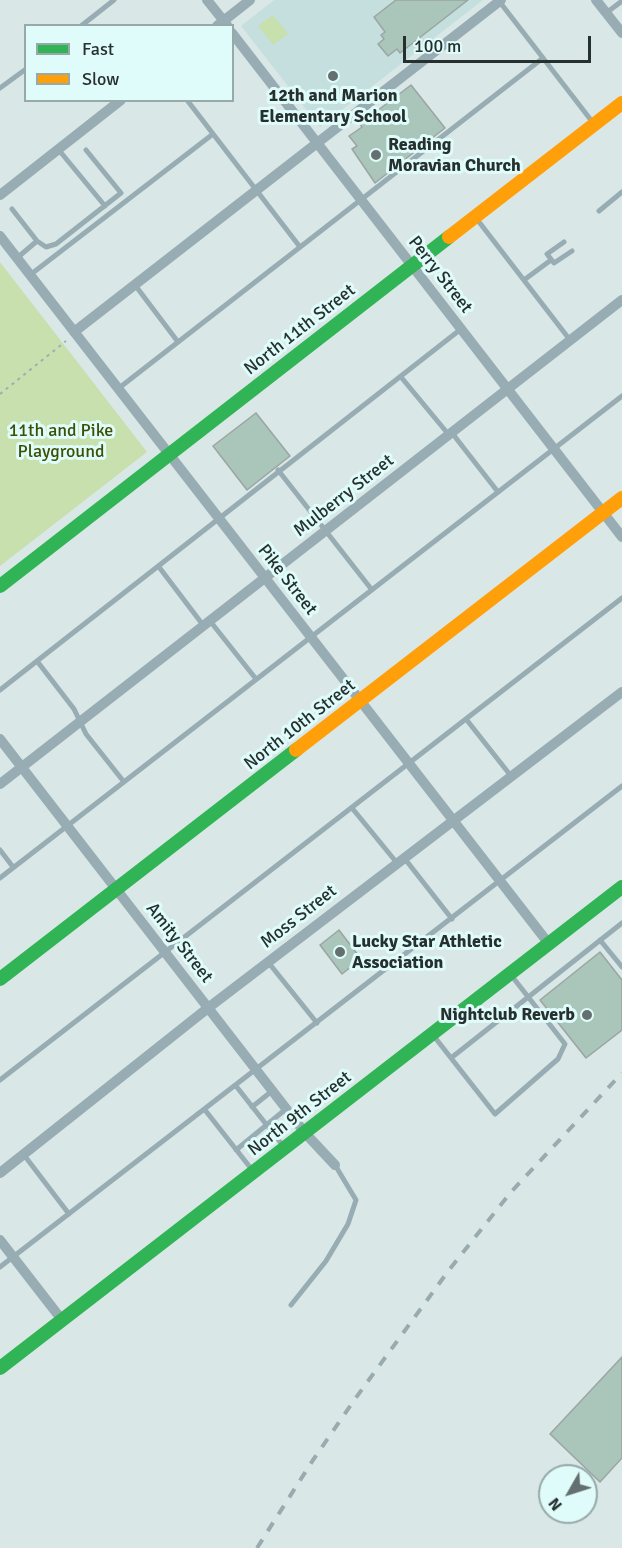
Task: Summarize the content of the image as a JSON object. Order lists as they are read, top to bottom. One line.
{"streets":{"street":["Perry Street","North 11th Street","Mulberry Street","Pike Street","North 10th Street","Moss Street","Amity Street","North 9th Street"]},"crossings":[["Perry Street","North 11th Street"],["Perry Street","Mulberry Street"],["Perry Street","North 10th Street"],["North 11th Street","Pike Street"],["Mulberry Street","Pike Street"],["Mulberry Street","Amity Street"],["Pike Street","North 10th Street"],["Pike Street","Moss Street"],["Pike Street","North 9th Street"],["North 10th Street","Amity Street"],["Moss Street","Amity Street"],["Amity Street","North 9th Street"]],"parks":["11th and Pike Playground"],"places":["12th and Marion Elementary School","Reading Moravian Church","Lucky Star Athletic Association","Nightclub Reverb"],"legend":["Fast","Slow"],"scale_bar":"100 m","north":"bottom left"}
